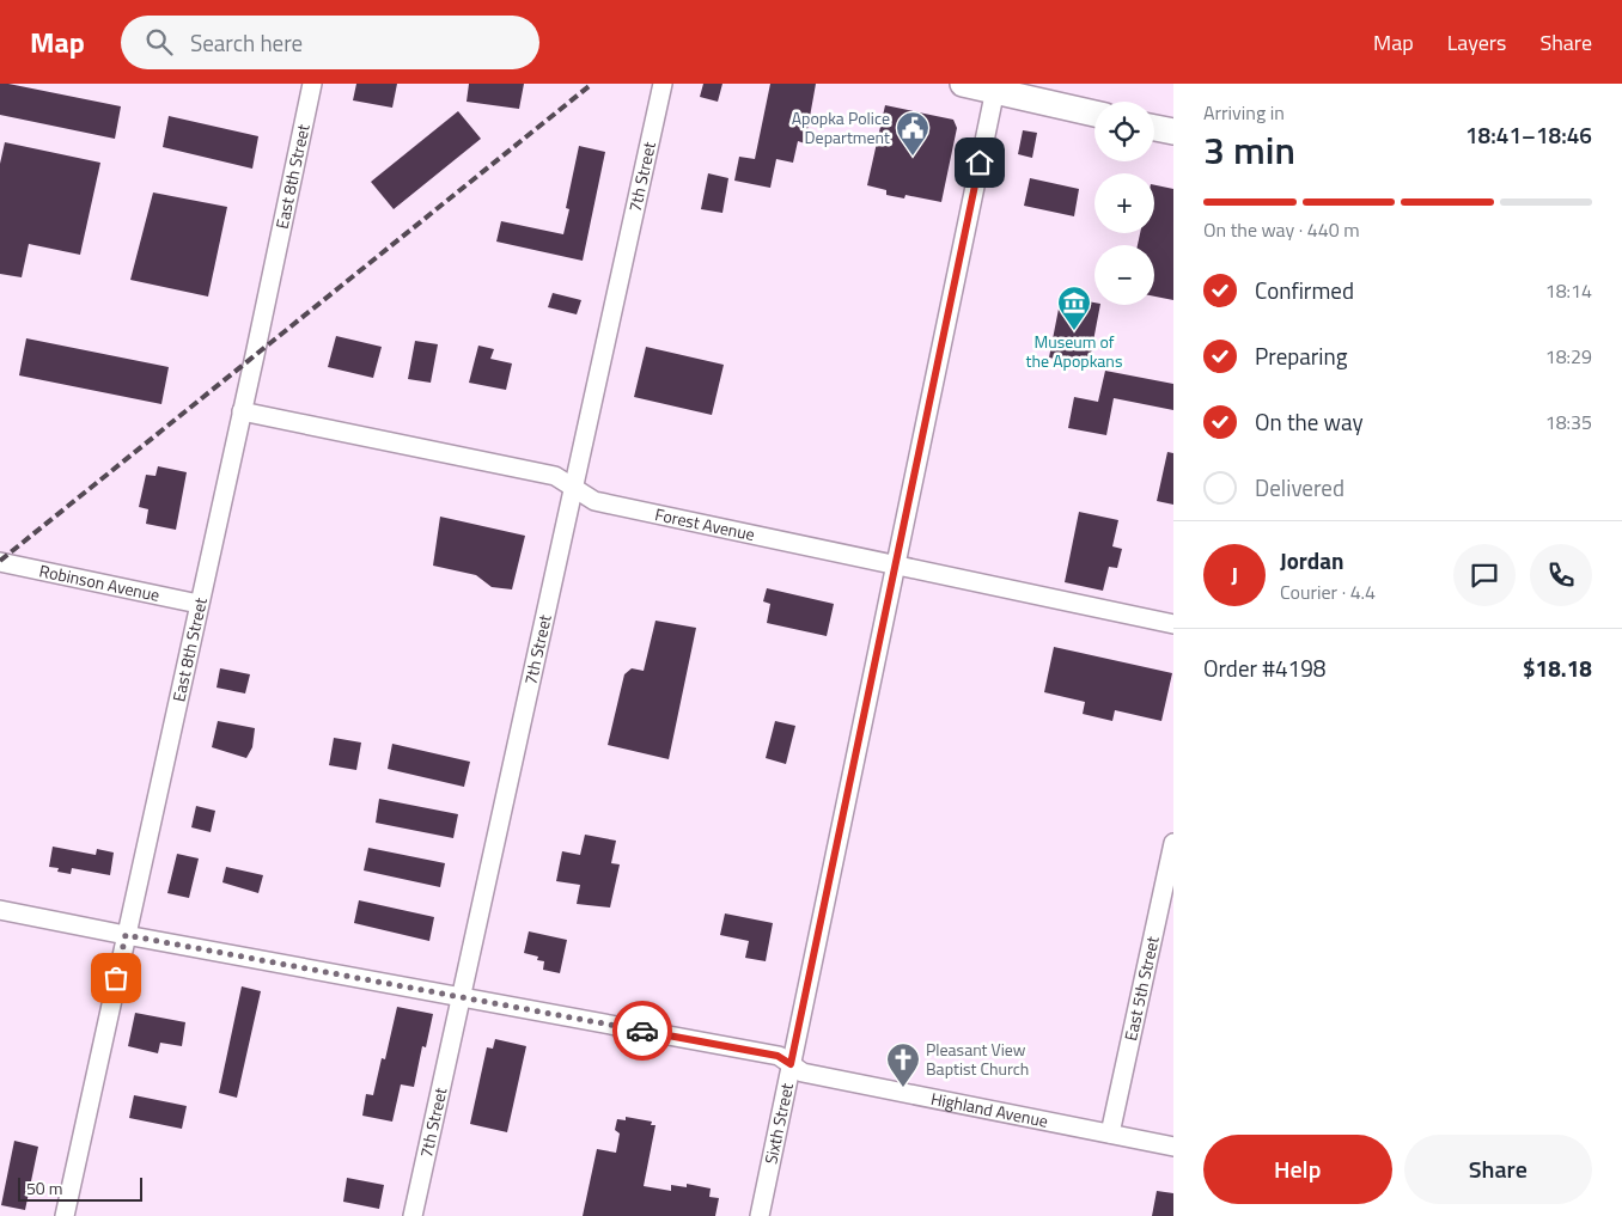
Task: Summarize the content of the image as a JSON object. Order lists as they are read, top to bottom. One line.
{"streets":{"street":["East 8th Street","7th Street","Forest Avenue","Robinson Avenue","East 5th Street","Highland Avenue","Sixth Street"]},"crossings":[["East 8th Street","Forest Avenue"],["East 8th Street","Robinson Avenue"],["East 8th Street","Highland Avenue"],["7th Street","Forest Avenue"],["7th Street","Highland Avenue"],["Forest Avenue","Sixth Street"],["East 5th Street","Highland Avenue"],["Highland Avenue","Sixth Street"]],"places":{"public building":["Apopka Police Department"],"museum":["Museum of the Apopkans"],"church":["Pleasant View Baptist Church"]},"scale_bar":"50 m","page":{"header":"Map","search":"Search here","nav":["Map","Layers","Share"],"heading":["3 min","Arriving in","18:41–18:46"],"panel":["Jordan","Courier · 4.4","Order #4198","$18.18"],"map_buttons":["+","−"],"bar":"On the way · 440 m","list":[["Confirmed","18:14"],["Preparing","18:29"],["On the way","18:35"],"Delivered"],"round":"J","buttons":["Help","Share"],"scale":"50 m"}}
